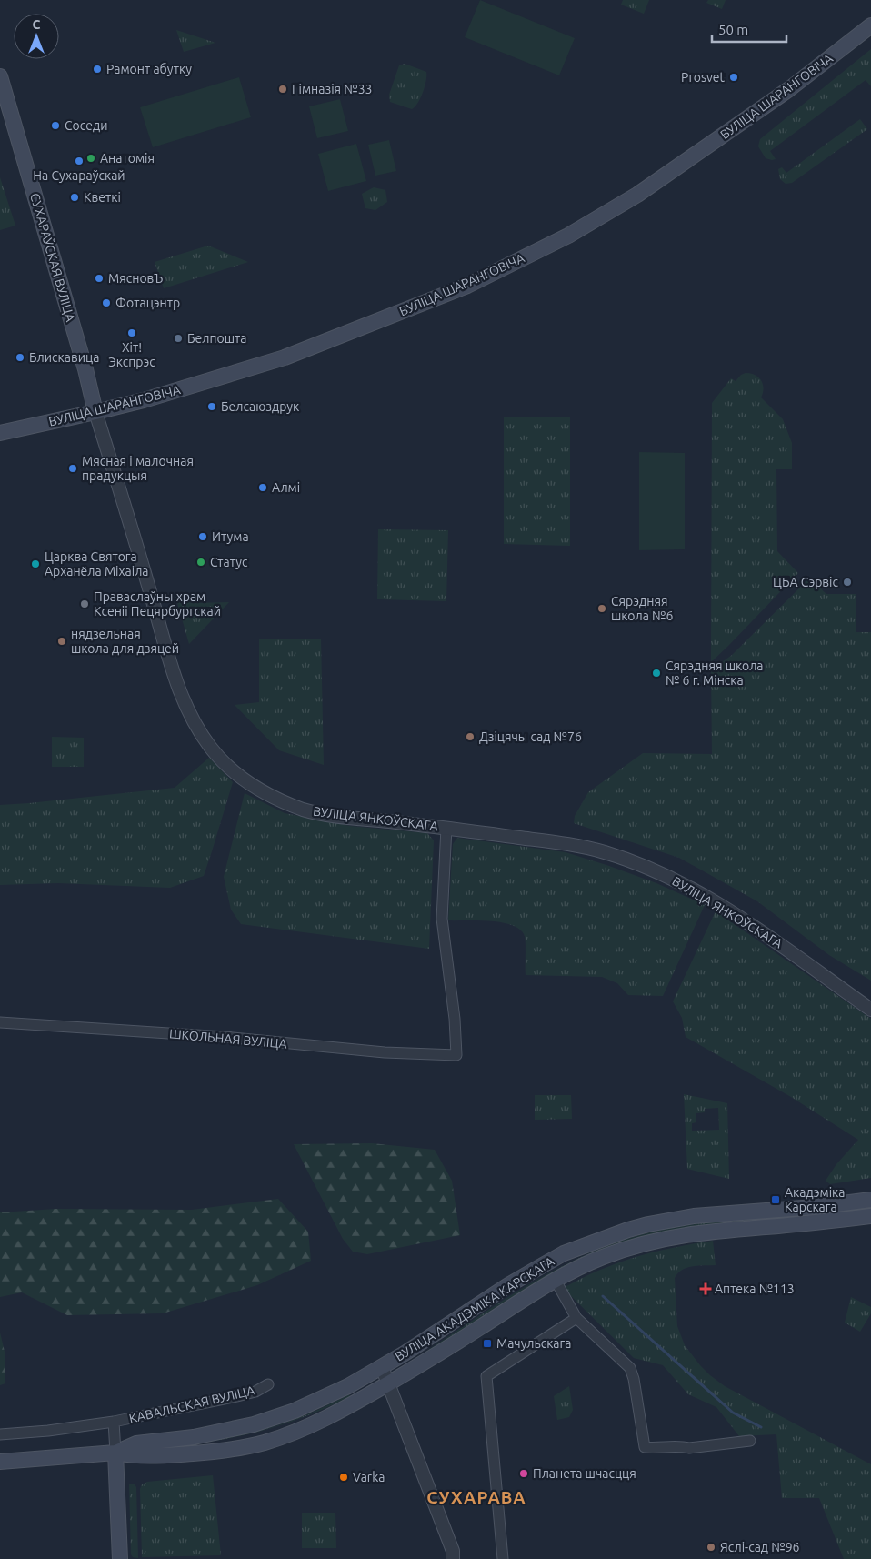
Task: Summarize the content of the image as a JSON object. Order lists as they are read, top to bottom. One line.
{"streets":{"main road":["ВУЛІЦА ШАРАНГОВІЧА","СУХАРАЎСКАЯ ВУЛІЦА","ВУЛІЦА АКАДЭМІКА КАРСКАГА"],"street":["ВУЛІЦА ЯНКОЎСКАГА","ШКОЛЬНАЯ ВУЛІЦА","КАВАЛЬСКАЯ ВУЛІЦА"]},"crossings":[["ВУЛІЦА ШАРАНГОВІЧА","СУХАРАЎСКАЯ ВУЛІЦА"],["ВУЛІЦА ШАРАНГОВІЧА","ВУЛІЦА ЯНКОЎСКАГА"],["СУХАРАЎСКАЯ ВУЛІЦА","ВУЛІЦА ЯНКОЎСКАГА"],["ВУЛІЦА ЯНКОЎСКАГА","ШКОЛЬНАЯ ВУЛІЦА"],["ВУЛІЦА АКАДЭМІКА КАРСКАГА","КАВАЛЬСКАЯ ВУЛІЦА"]],"districts":["СУХАРАВА"],"places":{"other":["Рамонт абутку","Prosvet","Гімназія №33","Соседи","Анатомія","На Сухараўскай","Кветкі","МясновЪ","Фотацэнтр","Хіт! Экспрэс","Белпошта","Блискавица","Белсаюздрук","Мясная і малочная прадукцыя","Алмі","Итума","Статус","Царква Святога Арханёла Міхаіла","ЦБА Сэрвіс","Праваслаўны храм Ксеніі Пецярбургскай","Сярэдняя школа №6","нядзельная школа для дзяцей","Сярэдняя школа № 6 г. Мінска","Дзіцячы сад №76","Планета шчасцця","Varka","Яслі-сад №96"],"transit":["Акадэміка Карскага","Мачульскага"],"health":["Аптека №113"]},"scale_bar":"50 m","north":"top"}
